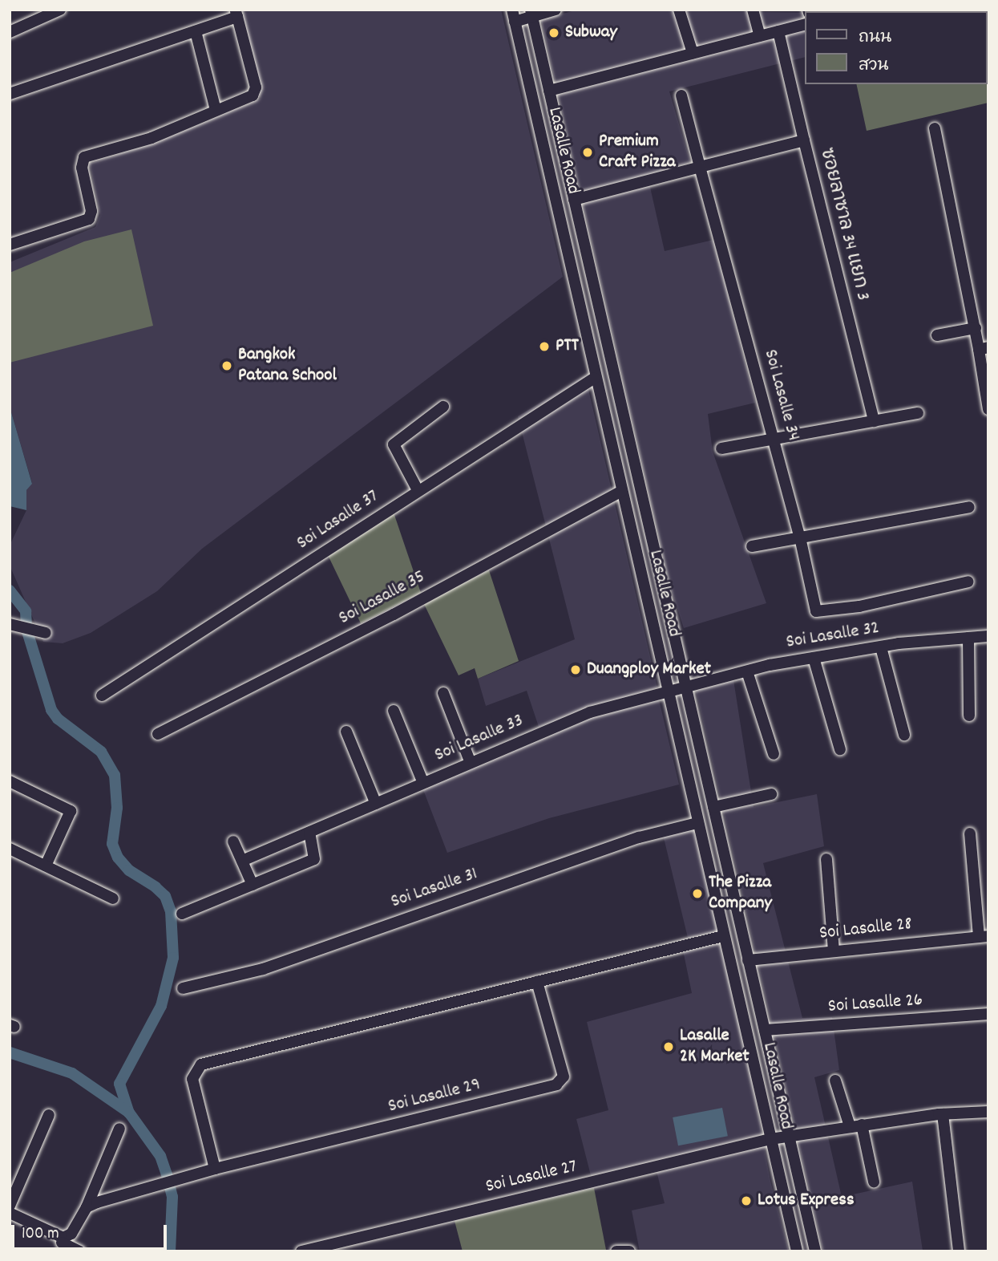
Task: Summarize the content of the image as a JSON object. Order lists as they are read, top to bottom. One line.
{"streets":{"street":["Lasalle Road","ซอยลาซาล 34 แยก 3","Soi Lasalle 34","Soi Lasalle 37","Soi Lasalle 35","Soi Lasalle 32","Soi Lasalle 33","Soi Lasalle 31","Soi Lasalle 28","Soi Lasalle 26","Soi Lasalle 29","Soi Lasalle 27"]},"crossings":[["Lasalle Road","Soi Lasalle 37"],["Lasalle Road","Soi Lasalle 35"],["Lasalle Road","Soi Lasalle 32"],["Lasalle Road","Soi Lasalle 33"],["Lasalle Road","Soi Lasalle 31"],["Lasalle Road","Soi Lasalle 28"],["Lasalle Road","Soi Lasalle 26"],["Lasalle Road","Soi Lasalle 27"],["ซอยลาซาล 34 แยก 3","Soi Lasalle 34"],["Soi Lasalle 32","Soi Lasalle 33"]],"places":["Subway","Premium Craft Pizza","PTT","Bangkok Patana School","Duangploy Market","The Pizza Company","Lasalle 2K Market","Lotus Express"],"legend":["ถนน","สวน"],"scale_bar":"100 m"}
